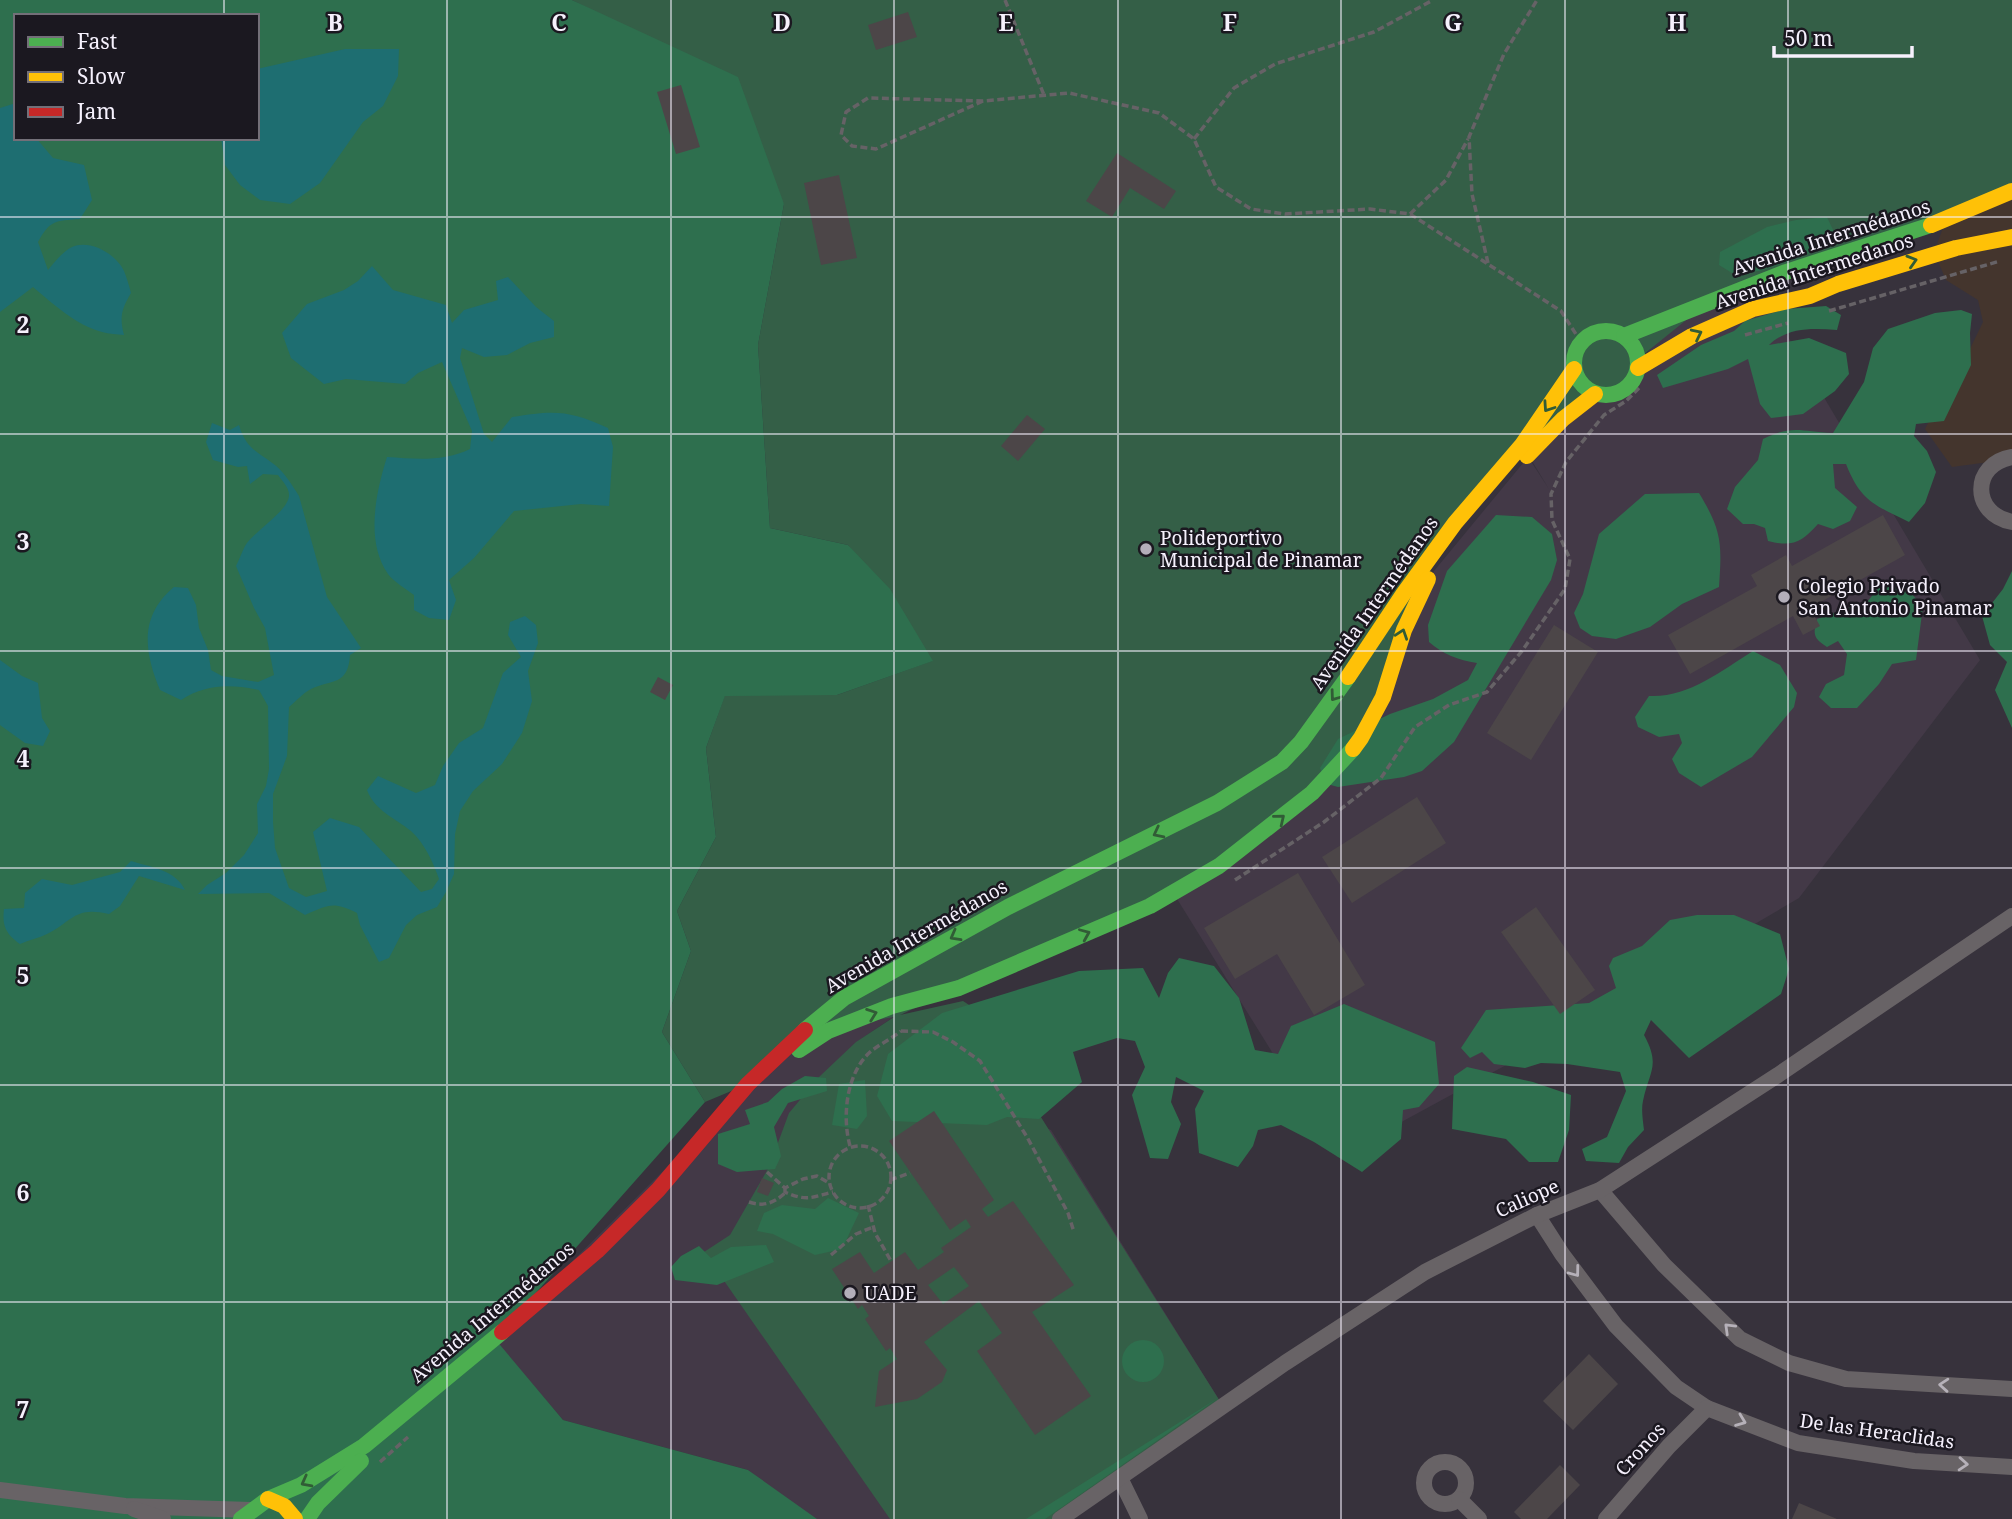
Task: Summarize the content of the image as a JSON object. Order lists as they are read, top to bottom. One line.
{"streets":{"main road":["Avenida Intermédanos","Avenida Intermedanos"],"street":["Caliope","De las Heraclidas","Cronos"]},"crossings":[["Avenida Intermédanos","Avenida Intermedanos"],["Caliope","De las Heraclidas"],["De las Heraclidas","Cronos"]],"one_way":["Avenida Intermedanos"],"places":["Polideportivo Municipal de Pinamar","Colegio Privado San Antonio Pinamar","UADE"],"legend":["Fast","Slow","Jam"],"scale_bar":"50 m","grid":{"columns":["B","C","D","E","F","G","H"],"rows":["2","3","4","5","6","7"]}}
